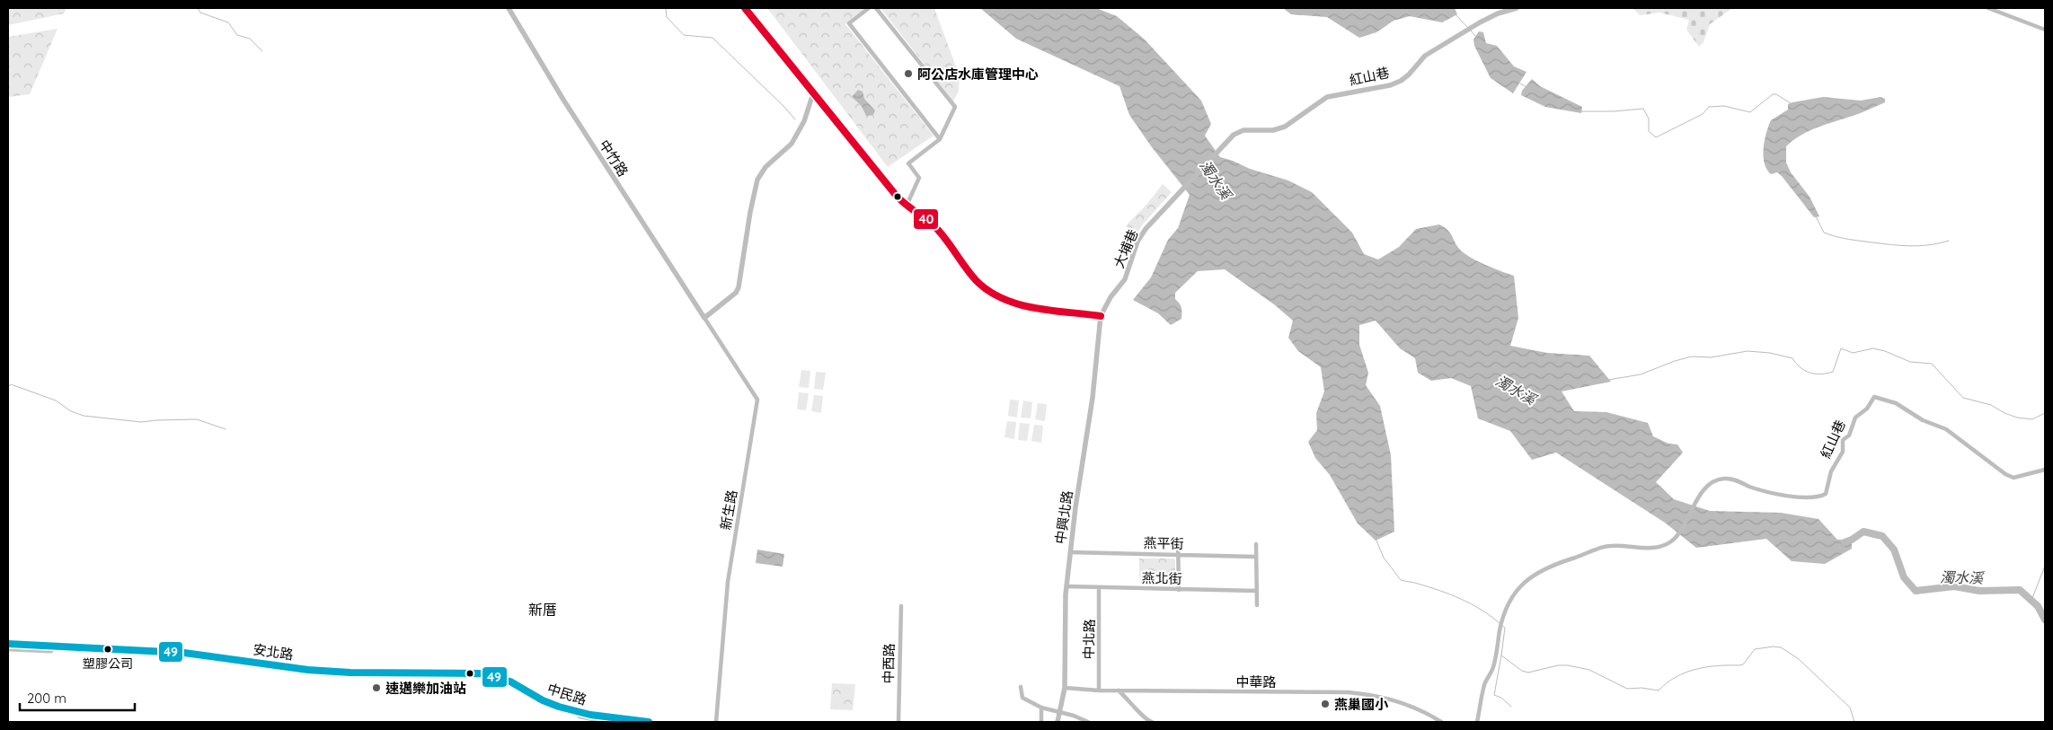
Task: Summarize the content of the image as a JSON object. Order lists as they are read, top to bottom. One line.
{"streets":{"main road":["安北路","中民路"],"street":["紅山巷","中竹路","大埔巷","新生路","中興北路","燕平街","燕北街","中北路","中西路","中華路"]},"crossings":[["紅山巷","大埔巷"],["中竹路","新生路"],["大埔巷","中興北路"],["中興北路","燕平街"],["中興北路","燕北街"],["中興北路","中華路"],["燕北街","中北路"],["中北路","中華路"],["安北路","中民路"]],"districts":["新厝"],"water":["濁水溪"],"places":["阿公店水庫管理中心","塑膠公司","速邁樂加油站","燕巢國小"],"lines":["transit line 40","transit line 49"],"scale_bar":"200 m"}
